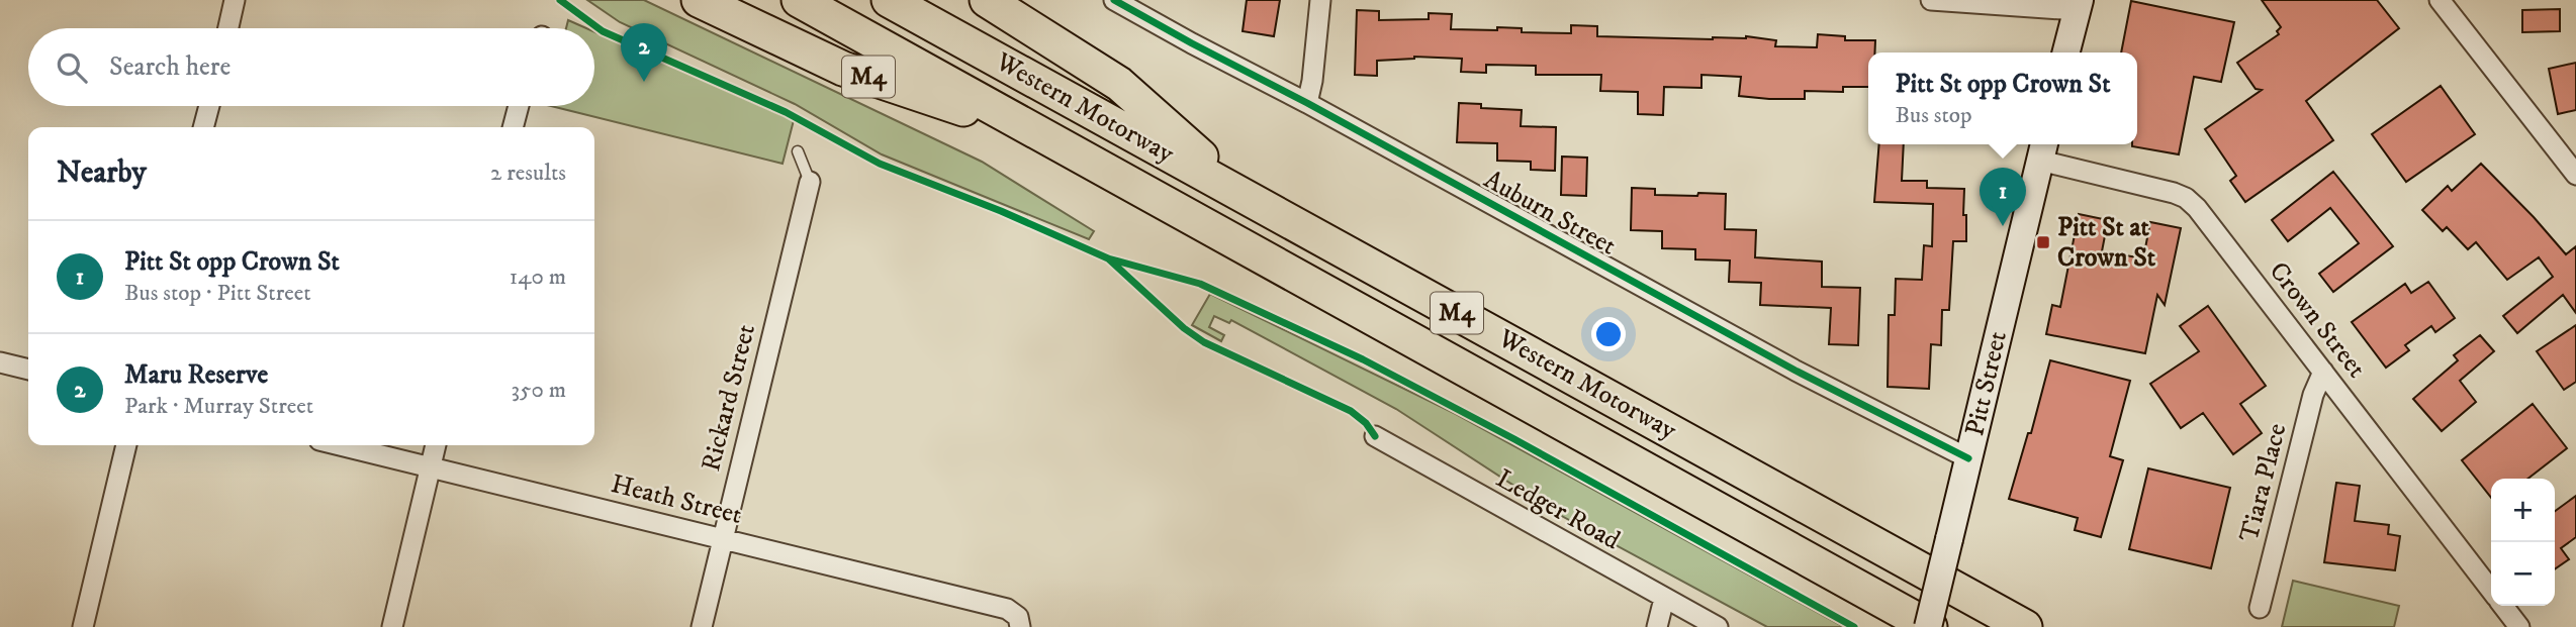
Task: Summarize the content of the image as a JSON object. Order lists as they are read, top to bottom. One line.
{"streets":{"highway":["M4","Western Motorway"],"main road":["Pitt Street"],"street":["Auburn Street","Crown Street","Rickard Street","Tiara Place","Heath Street","Ledger Road"]},"crossings":[["M4","Western Motorway"],["Western Motorway","Pitt Street"],["Auburn Street","Pitt Street"],["Crown Street","Pitt Street"],["Crown Street","Tiara Place"],["Rickard Street","Heath Street"]],"places":{"transit":["Pitt St at Crown St"]},"page":{"pins":["2","1"],"search":"Search here","popup":["Pitt St opp Crown St","Bus stop"],"heading":["Nearby","2 results"],"list":[{"mark":"1","name":"Pitt St opp Crown St","note":"Bus stop · Pitt Street","value":"140 m"},{"mark":"2","name":"Maru Reserve","note":"Park · Murray Street","value":"350 m"}],"map_buttons":["+","−"]}}
